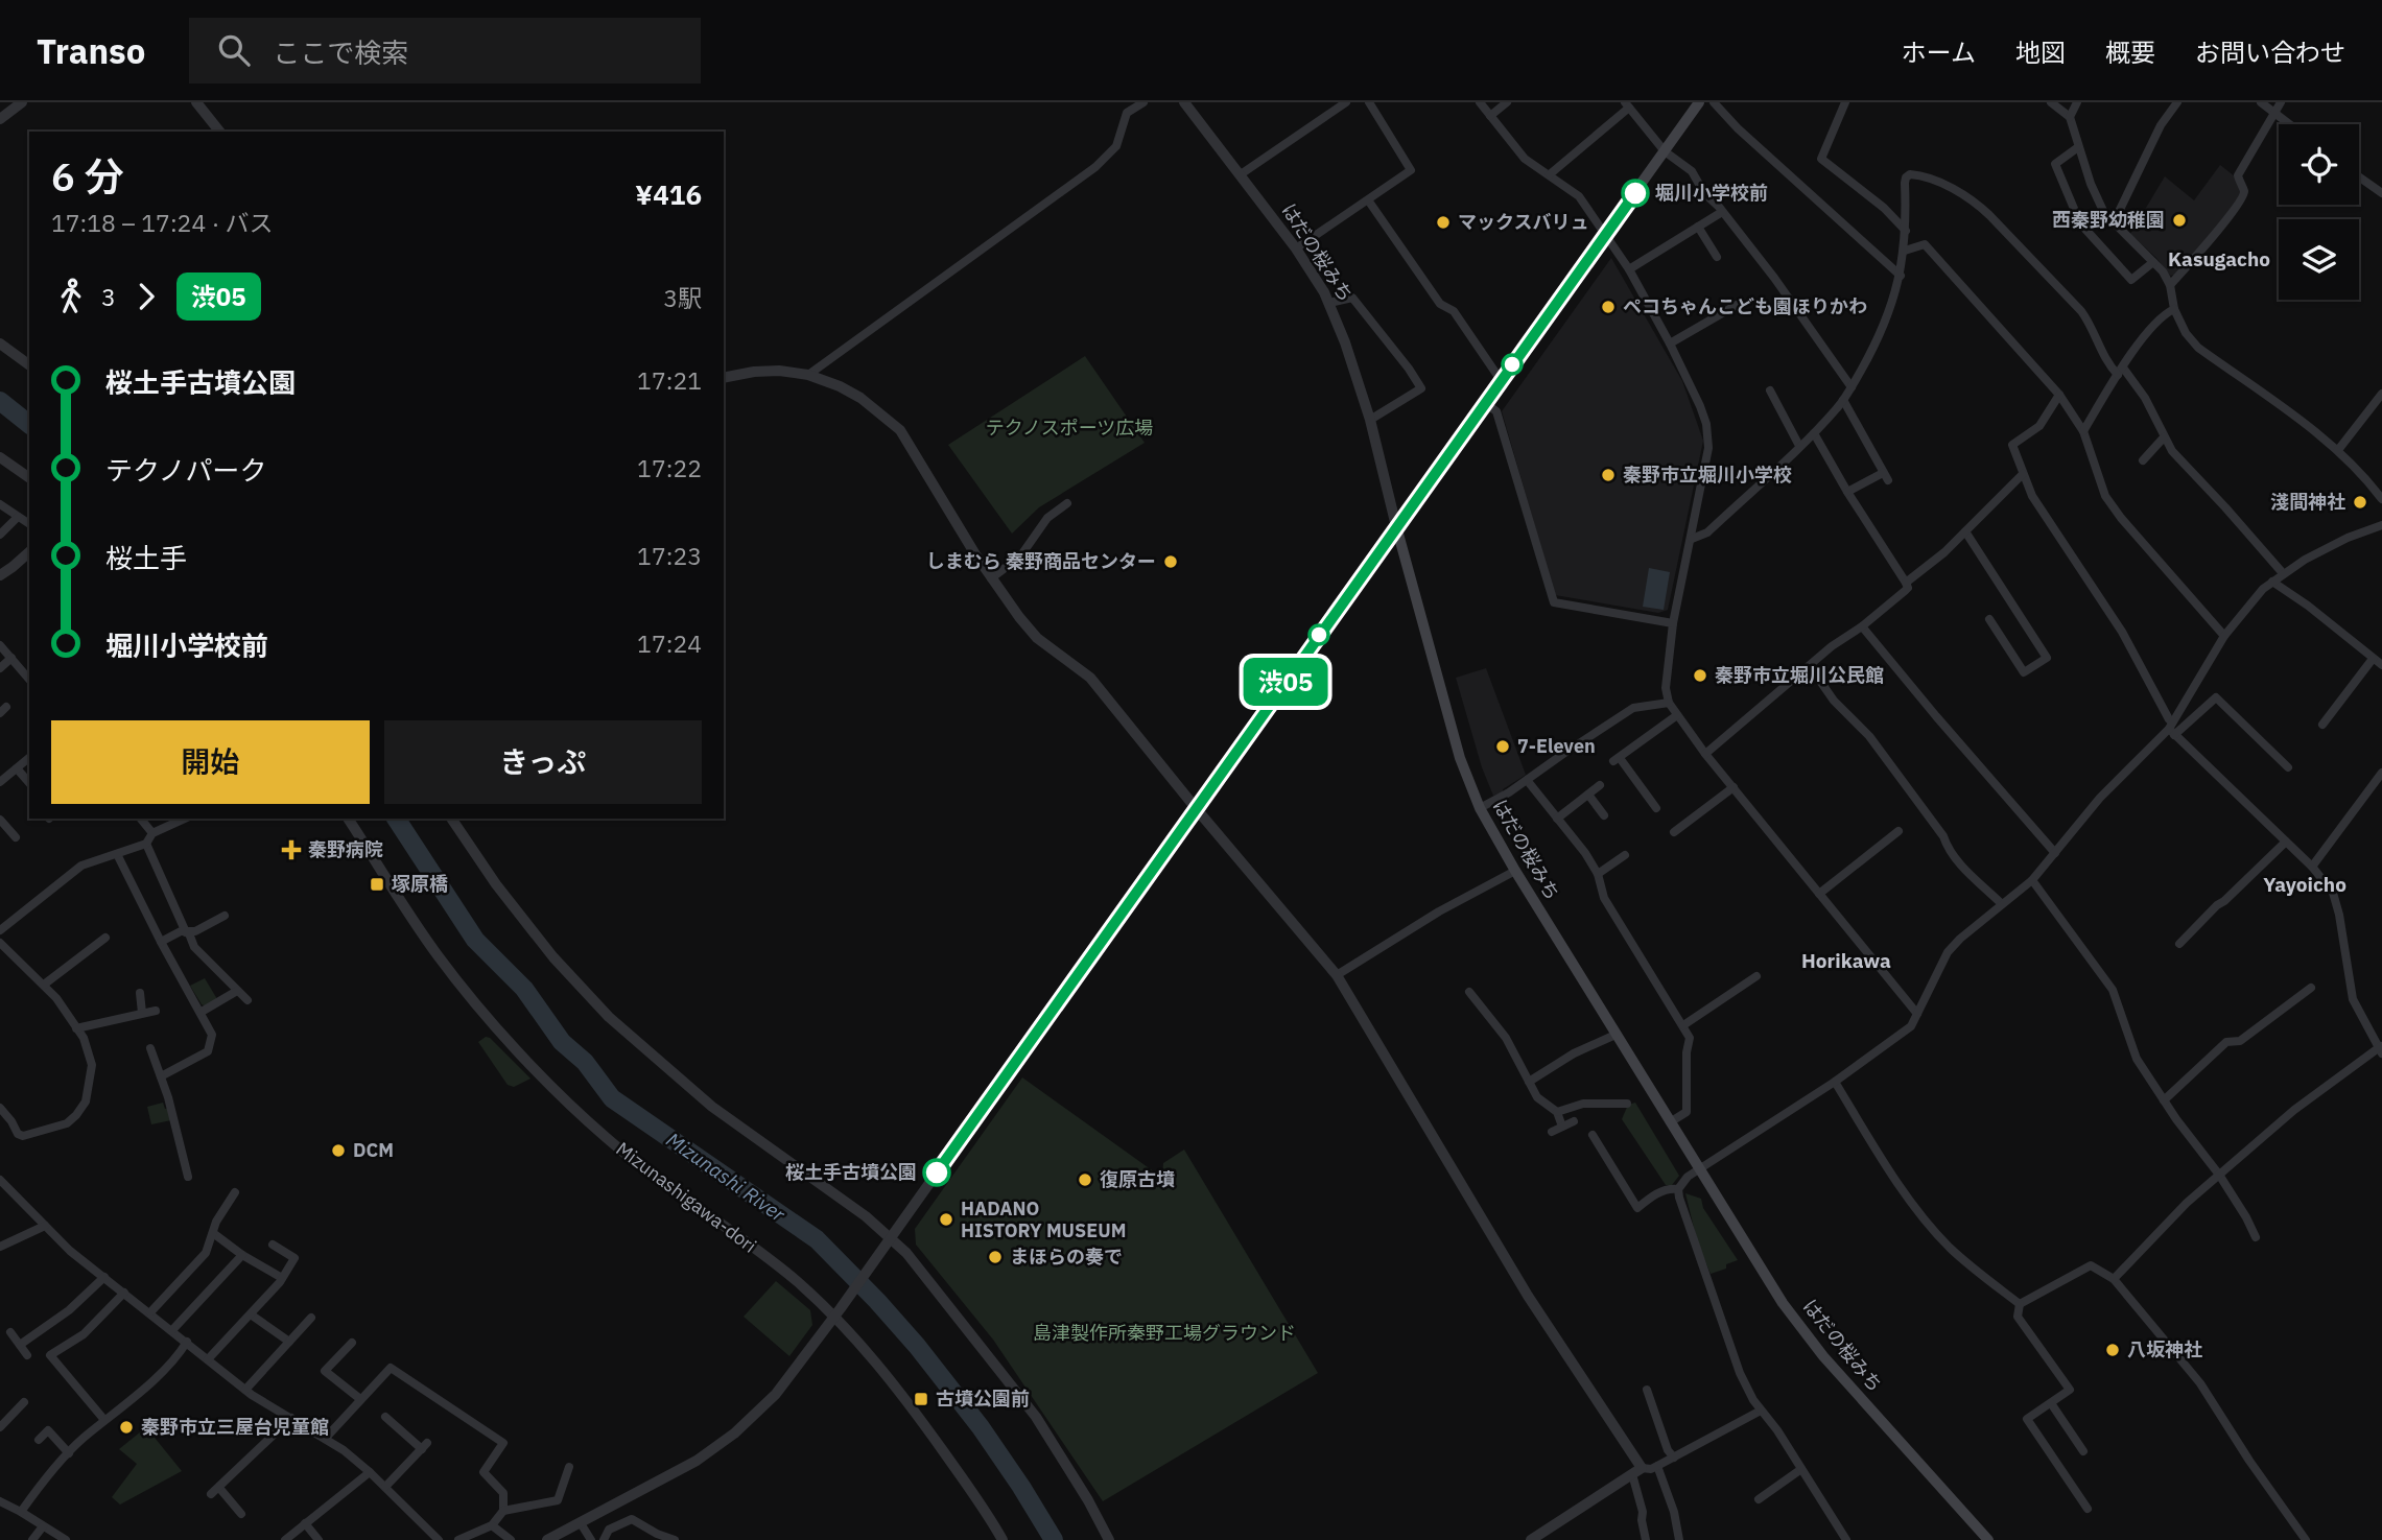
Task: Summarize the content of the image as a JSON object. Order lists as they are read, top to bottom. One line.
{"streets":{"main road":["はだの桜みち"],"street":["Mizunashigawa-dori"]},"districts":["Kasugacho","Yayoicho","Horikawa"],"water":["Mizunashi River"],"parks":["テクノスポーツ広場","島津製作所秦野工場グラウンド"],"places":{"other":["堀川小学校前","西秦野幼稚園","マックスバリュ","ペコちゃんこども園ほりかわ","秦野市立堀川小学校","淺間神社","しまむら 秦野商品センター","秦野市立堀川公民館","7-Eleven","DCM","桜土手古墳公園","復原古墳","HADANO HISTORY MUSEUM","まほらの奏で","八坂神社","秦野市立三屋台児童館"],"health":["秦野病院"],"transit":["塚原橋","古墳公園前"]},"lines":["bus line 渋05"],"page":{"header":"Transo","search":"ここで検索","nav":["ホーム","地図","概要","お問い合わせ"],"on_map":"渋05","heading":["6 分","17:18 – 17:24 · バス","¥416"],"legs":["3","渋05","3駅"],"list":[{"name":"桜土手古墳公園","value":"17:21"},{"name":"テクノパーク","value":"17:22"},{"name":"桜土手","value":"17:23"},{"name":"堀川小学校前","value":"17:24"}],"buttons":["開始","きっぷ"]}}
